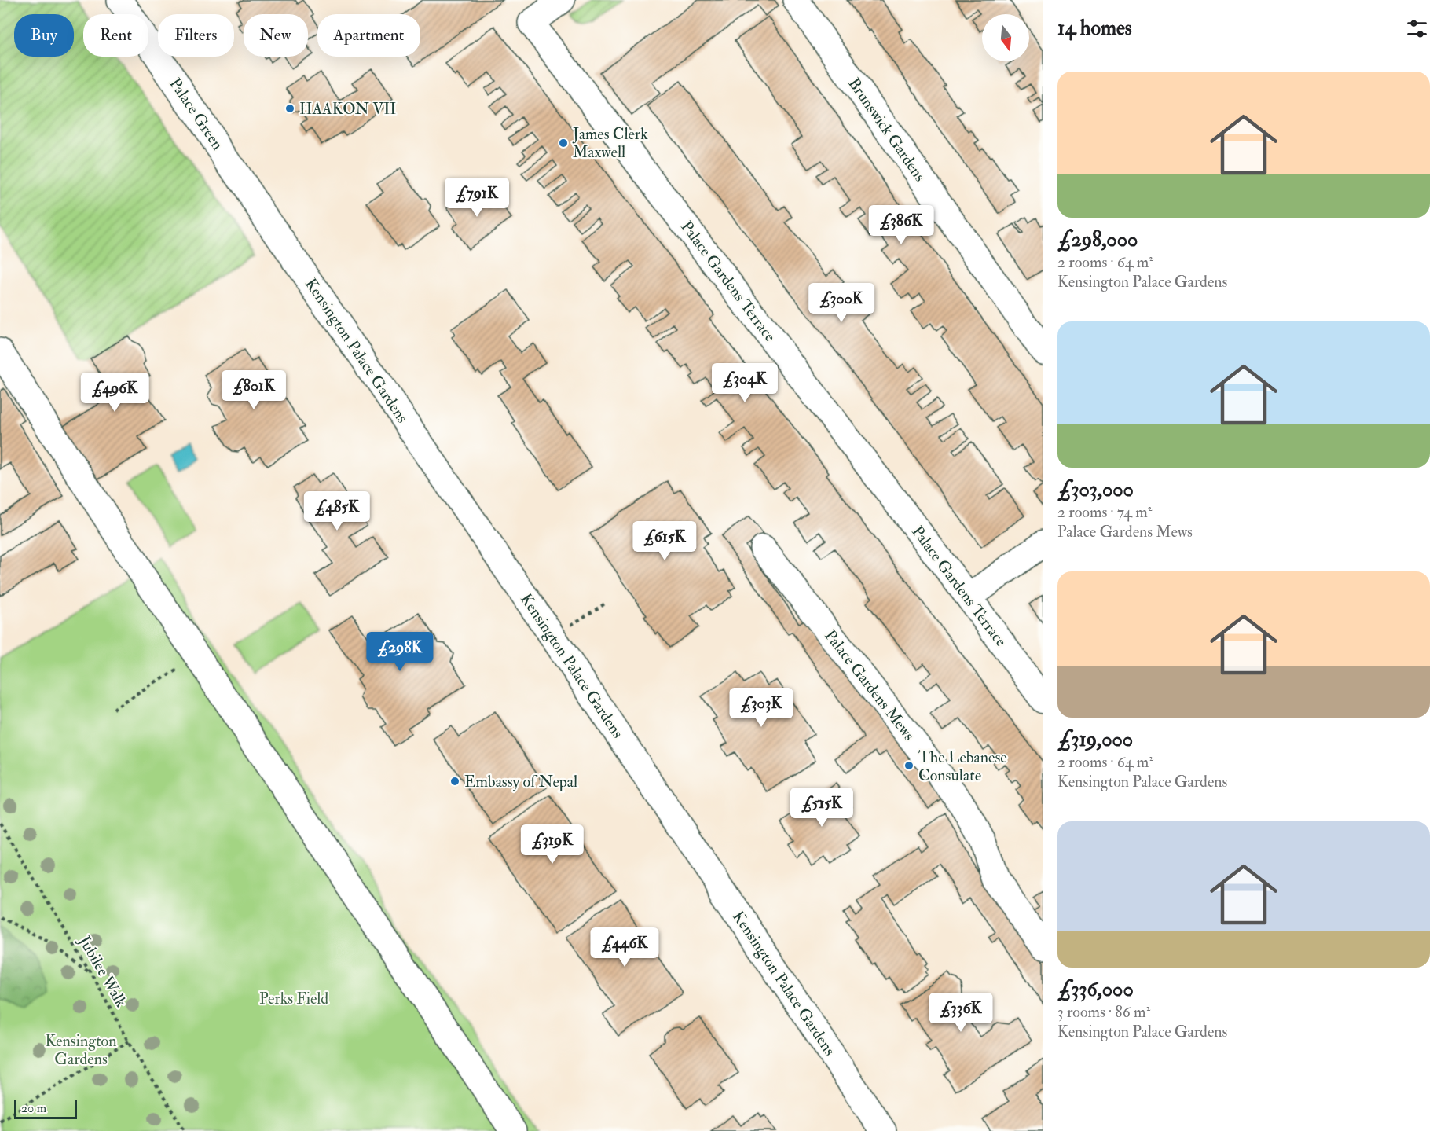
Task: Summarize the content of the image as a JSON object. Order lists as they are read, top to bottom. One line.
{"streets":{"street":["Palace Green","Brunswick Gardens","Palace Gardens Terrace","Kensington Palace Gardens","Palace Gardens Mews"],"path":["Jubilee Walk"]},"crossings":[["Palace Green","Kensington Palace Gardens"]],"parks":["Perks Field","Kensington Gardens"],"places":["HAAKON VII","James Clerk Maxwell","The Lebanese Consulate","Embassy of Nepal"],"scale_bar":"20 m","north":"bottom","page":{"heading":"14 homes","chip":["Buy","Rent","Filters","New","Apartment"],"list":[{"name":"£298,000","note":"2 rooms · 64 m² · Kensington Palace Gardens"},{"name":"£303,000","note":"2 rooms · 74 m² · Palace Gardens Mews"},{"name":"£319,000","note":"2 rooms · 64 m² · Kensington Palace Gardens"},{"name":"£336,000","note":"3 rooms · 86 m² · Kensington Palace Gardens"}],"price":["£791K","£386K","£300K","£304K","£801K","£496K","£485K","£615K","£298K","£303K","£515K","£319K","£446K","£336K"],"scale":"20 m"}}
